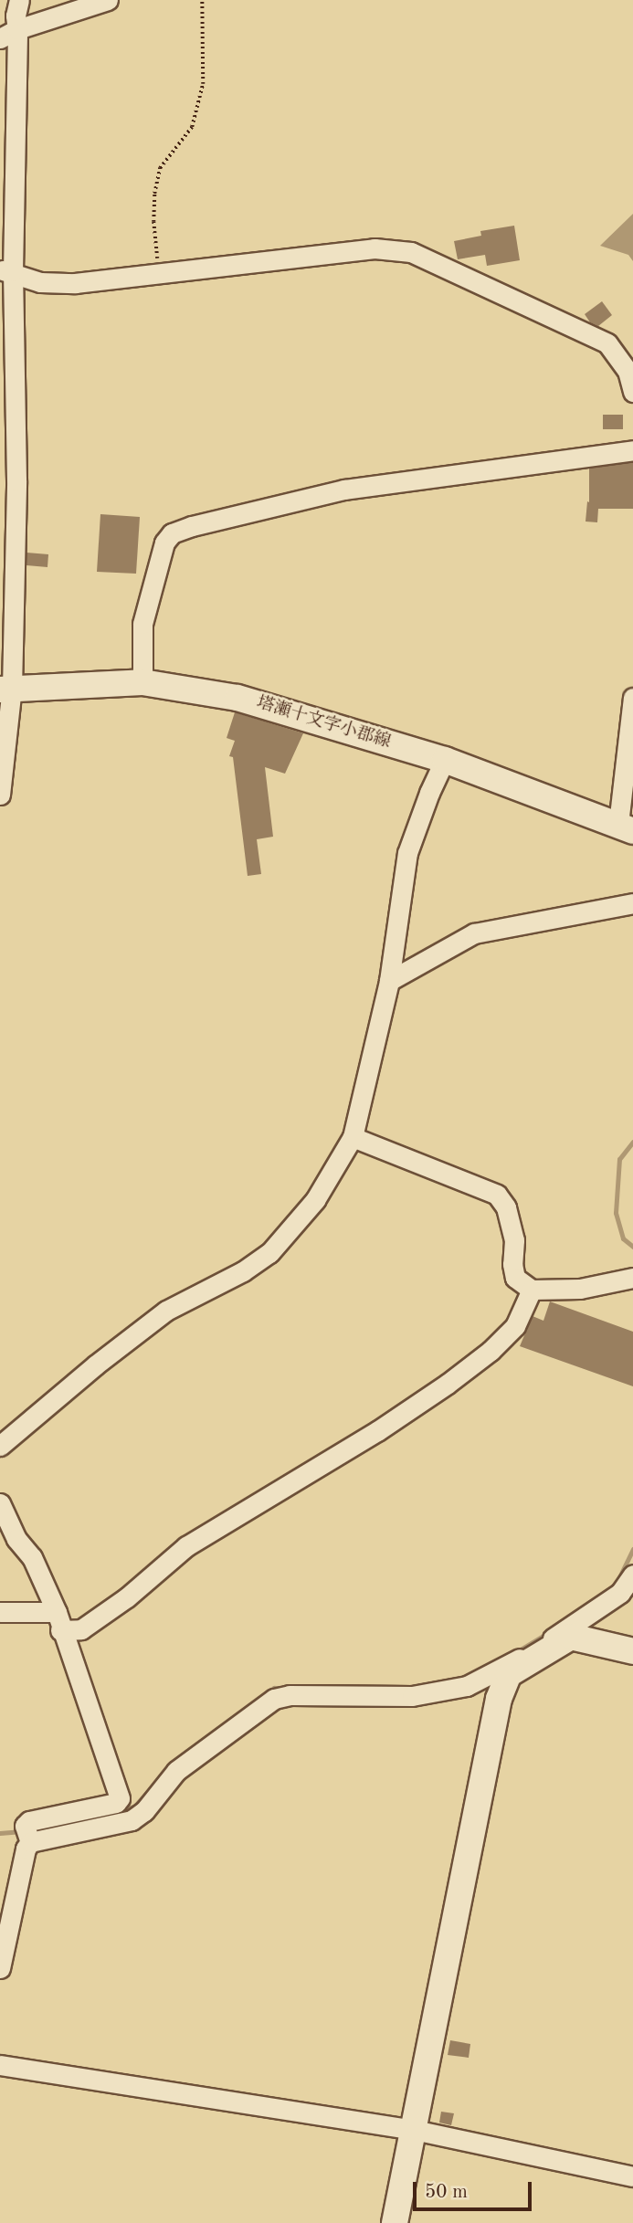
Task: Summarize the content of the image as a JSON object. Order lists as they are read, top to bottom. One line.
{"streets":{"street":["塔瀬十文字小郡線"]},"scale_bar":"50 m"}
